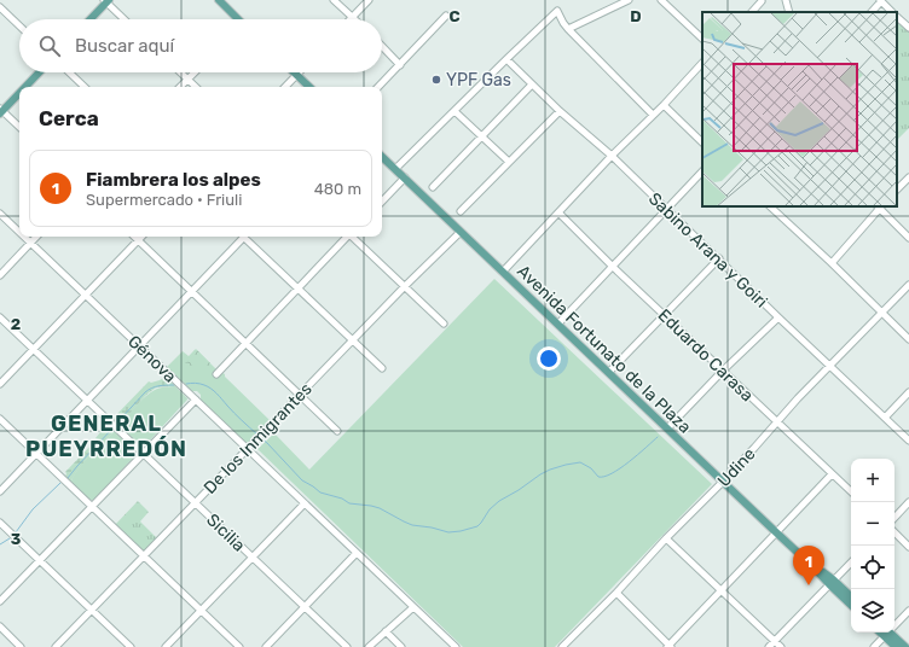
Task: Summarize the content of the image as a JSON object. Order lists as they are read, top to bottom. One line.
{"streets":{"main road":["Avenida Fortunato de la Plaza"],"street":["Sabino Arana y Goiri","Eduardo Carasa","Génova","De los Inmigrantes","Udine","Sicilia"]},"crossings":[["Sabino Arana y Goiri","Udine"],["Avenida Fortunato de la Plaza","De los Inmigrantes"],["Avenida Fortunato de la Plaza","Udine"],["Eduardo Carasa","Udine"],["Génova","De los Inmigrantes"],["De los Inmigrantes","Sicilia"]],"districts":["GENERAL PUEYRREDÓN"],"places":["YPF Gas"],"page":{"search":"Buscar aquí","heading":"Cerca","list":[{"mark":"1","name":"Fiambrera los alpes","note":"Supermercado · Friuli","value":"480 m"}],"map_buttons":["+","−"],"pins":"1"},"grid":{"columns":["C","D"],"rows":["2","3"]}}
